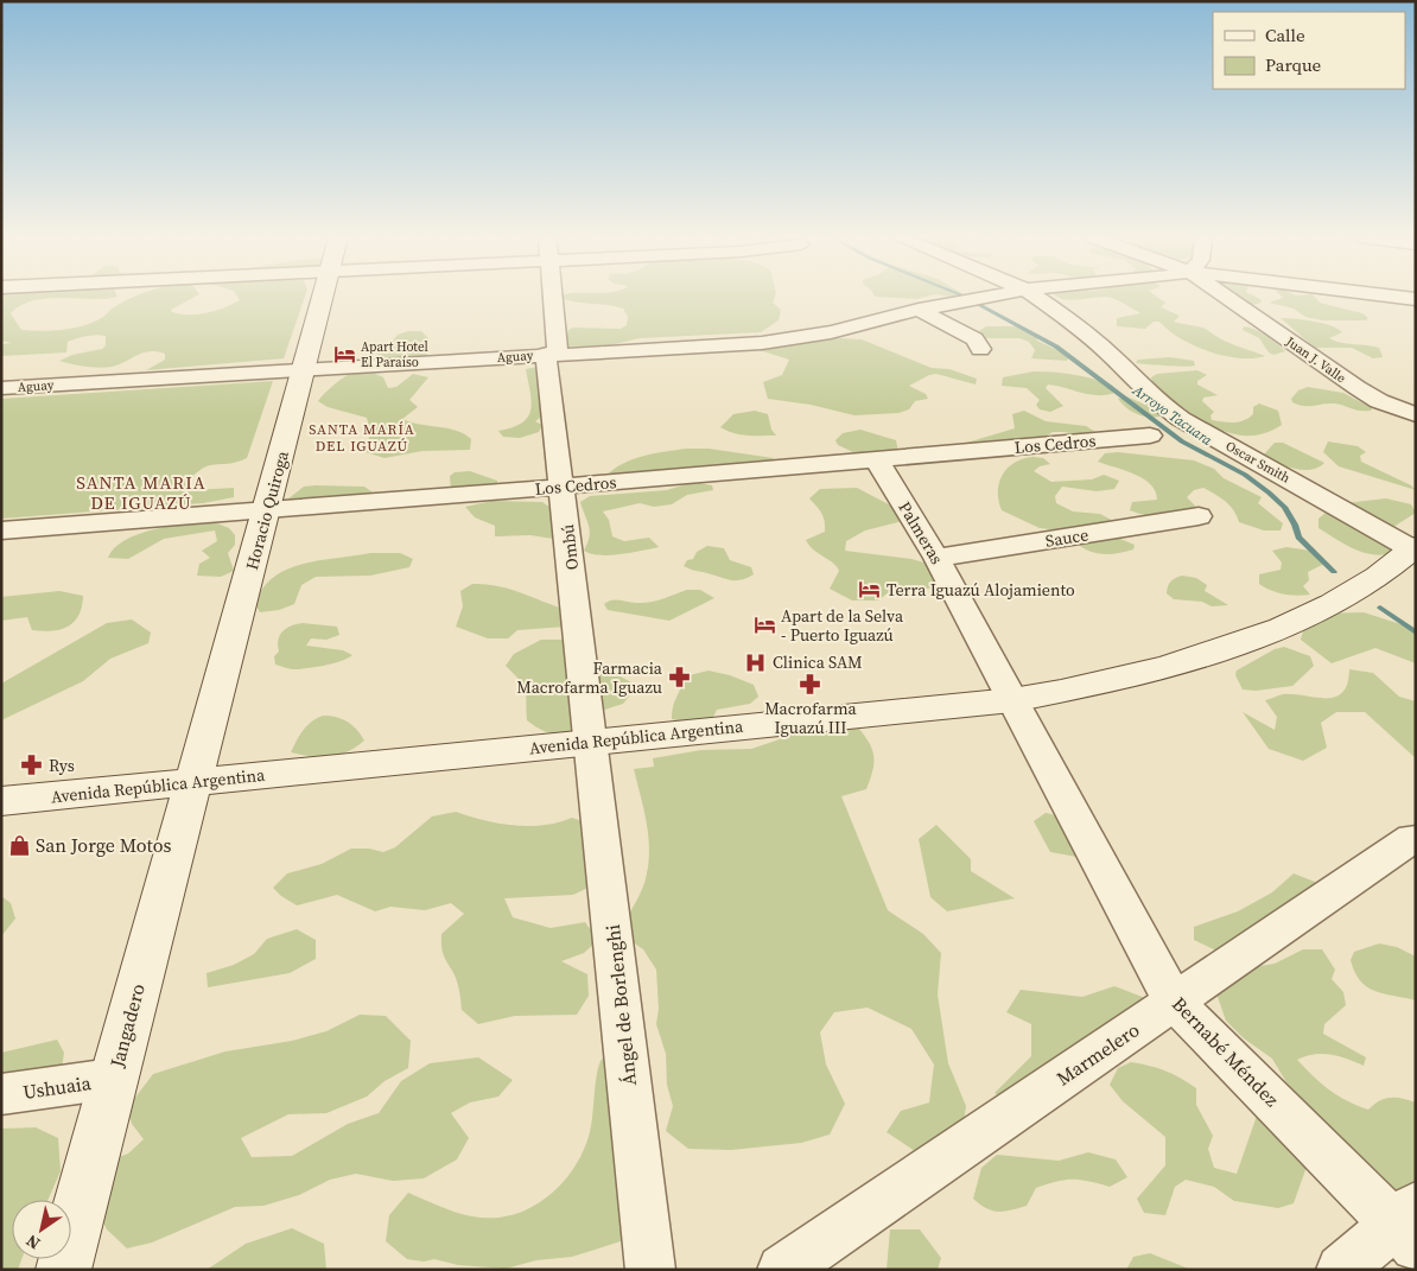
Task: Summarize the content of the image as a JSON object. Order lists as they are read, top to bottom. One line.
{"streets":{"main road":["Horacio Quiroga","Avenida República Argentina","Jangadero"],"street":["Aguay","Juan J. Valle","Los Cedros","Oscar Smith","Palmeras","Sauce","Ombú","Ángel de Borlenghi","Bernabé Méndez","Marmelero","Ushuaia"]},"crossings":[["Aguay","Horacio Quiroga"],["Aguay","Ombú"],["Los Cedros","Horacio Quiroga"],["Los Cedros","Palmeras"],["Los Cedros","Ombú"],["Oscar Smith","Avenida República Argentina"],["Horacio Quiroga","Avenida República Argentina"],["Horacio Quiroga","Jangadero"],["Palmeras","Sauce"],["Palmeras","Avenida República Argentina"],["Palmeras","Bernabé Méndez"],["Ombú","Avenida República Argentina"],["Ombú","Ángel de Borlenghi"],["Avenida República Argentina","Ángel de Borlenghi"],["Avenida República Argentina","Jangadero"],["Avenida República Argentina","Bernabé Méndez"],["Jangadero","Ushuaia"],["Bernabé Méndez","Marmelero"]],"districts":["SANTA MARÍA DEL IGUAZÚ","SANTA MARIA DE IGUAZÚ"],"water":["Arroyo Tacuara"],"places":{"hotel":["Apart Hotel El Paraíso","Terra Iguazú Alojamiento","Apart de la Selva - Puerto Iguazú"],"hospital":["Clinica SAM"],"pharmacy":["Farmacia Macrofarma Iguazu","Macrofarma Iguazú III","Rys"],"shop":["San Jorge Motos"]},"legend":["Calle","Parque"],"north":"bottom left"}
